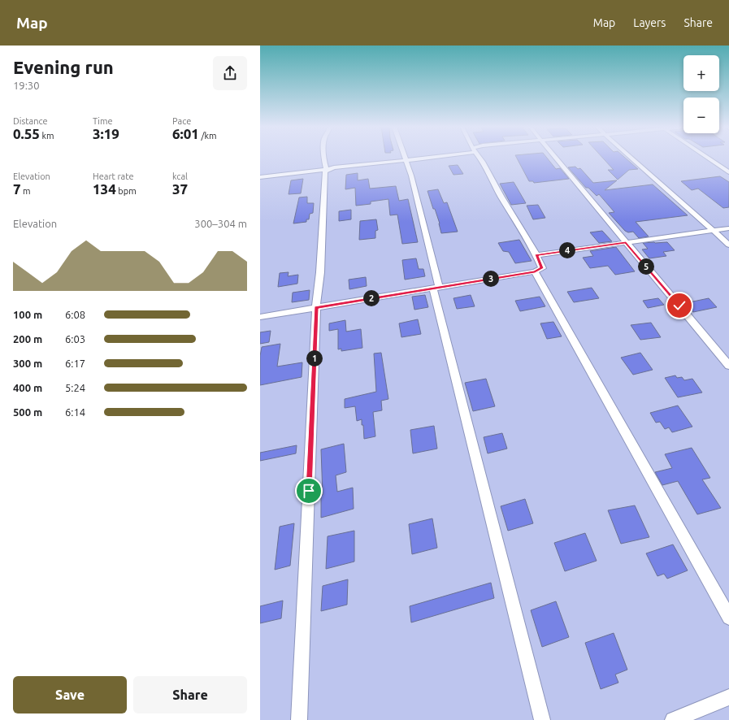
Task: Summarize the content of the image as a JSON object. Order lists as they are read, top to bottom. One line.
{"page":{"header":"Map","nav":["Map","Layers","Share"],"heading":["Evening run","19:30"],"map_buttons":["+","−"],"stats":[["Distance","0.55 km"],["Time","3:19"],["Pace","6:01 /km"],["Elevation","7 m"],["Heart rate","134 bpm"],["kcal","37"]],"chart":["Elevation","300–304 m"],"pins":["4","5","3","2","1"],"list":[{"name":"100 m","note":"6:08"},{"name":"200 m","note":"6:03"},{"name":"300 m","note":"6:17"},{"name":"400 m","note":"5:24"},{"name":"500 m","note":"6:14"}],"buttons":["Save","Share"]}}
